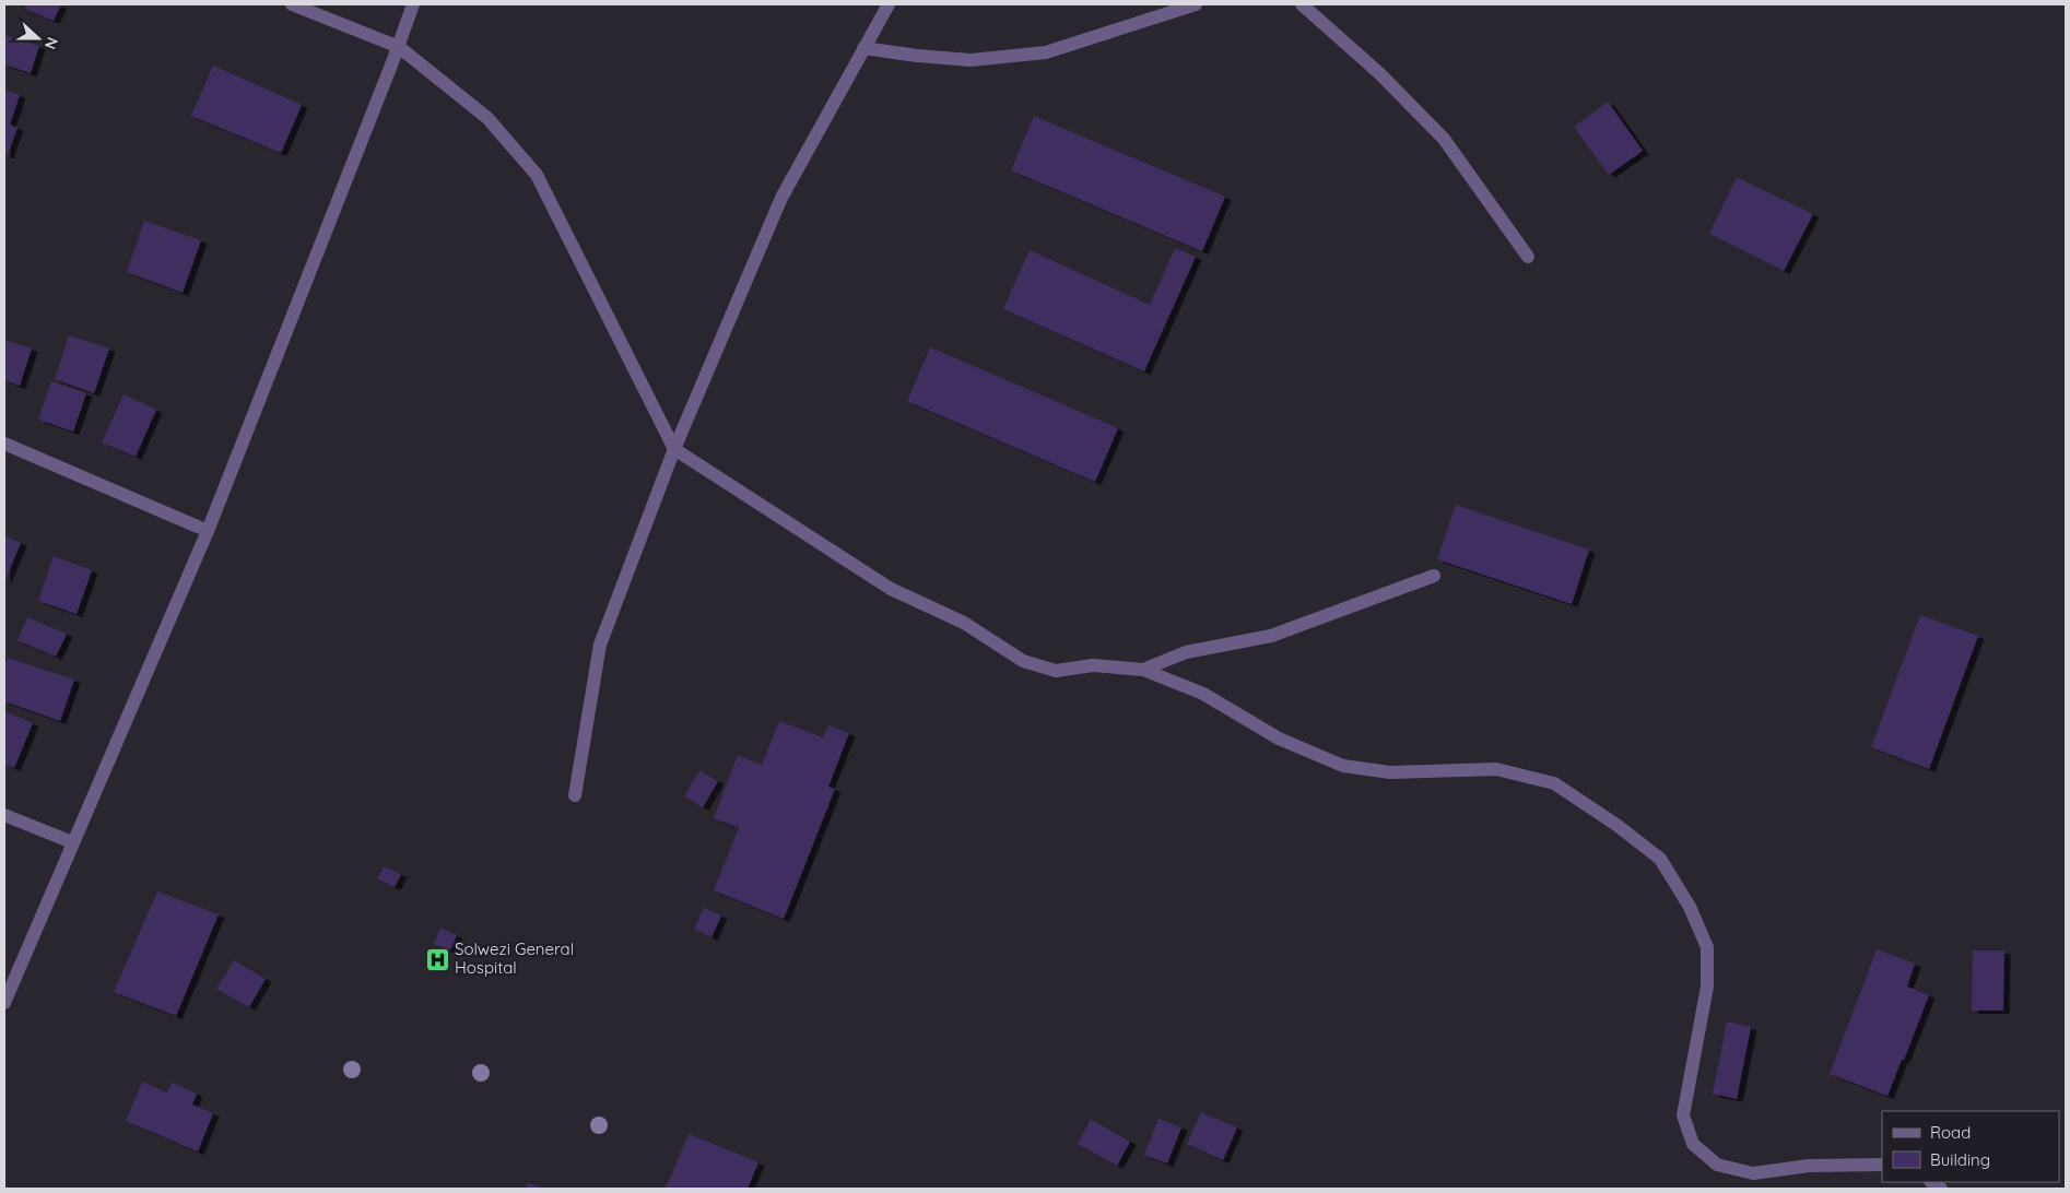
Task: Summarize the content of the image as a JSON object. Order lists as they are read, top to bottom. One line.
{"places":{"hospital":["Solwezi General Hospital"]},"legend":["Road","Building"],"north":"right"}
